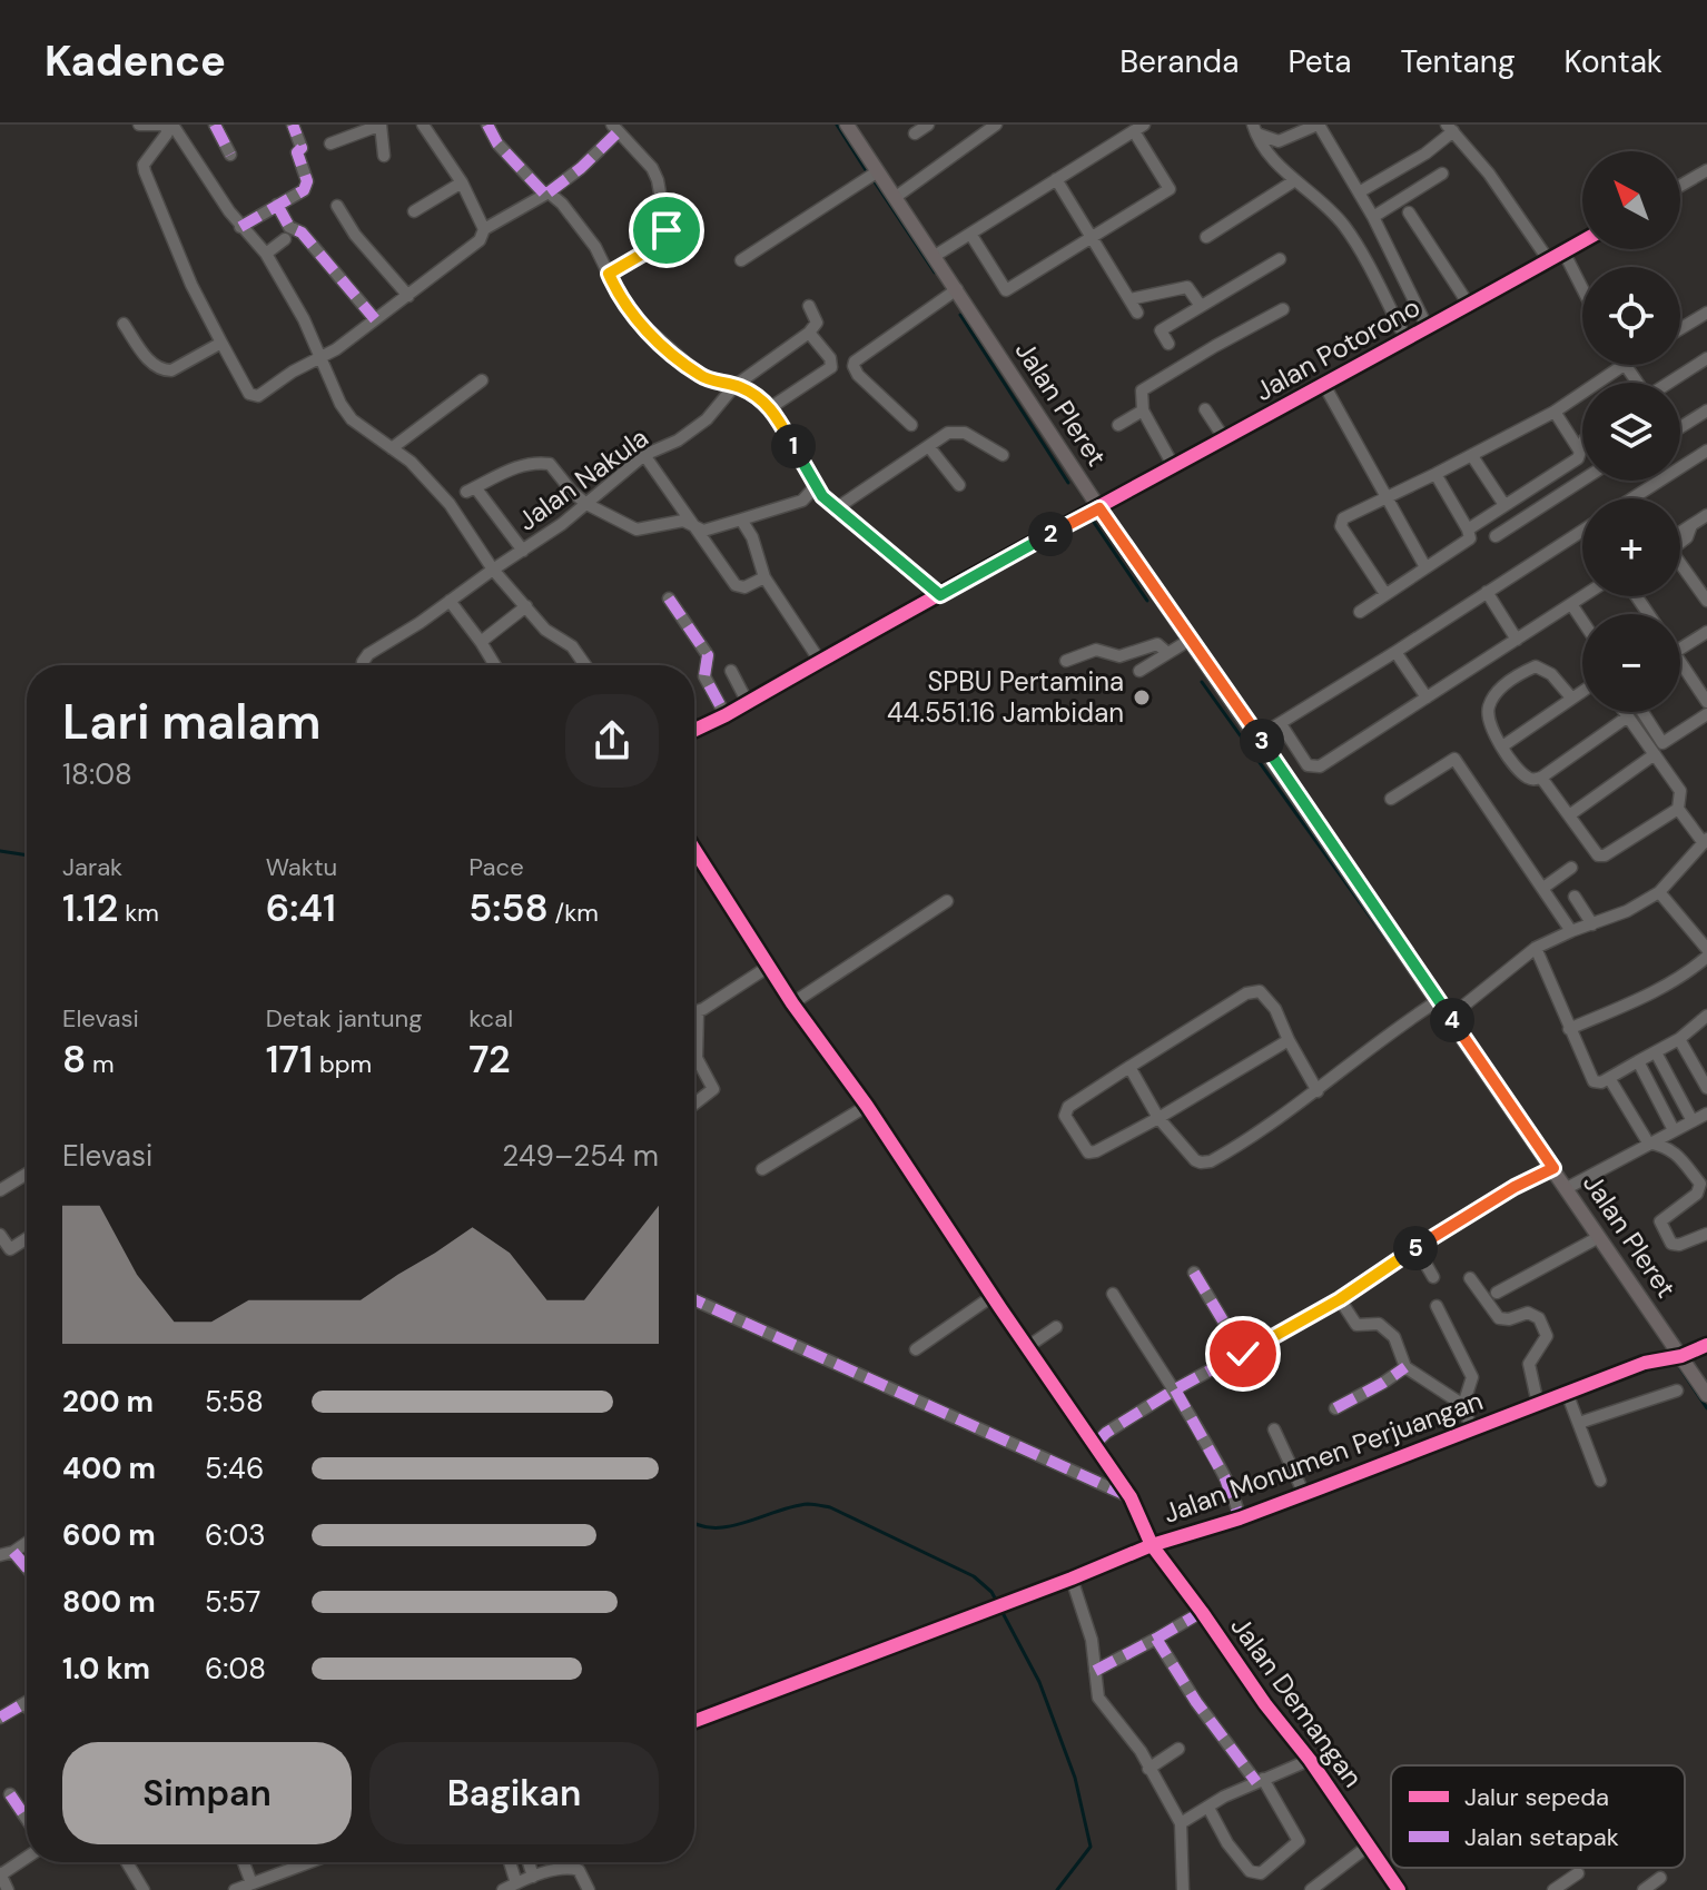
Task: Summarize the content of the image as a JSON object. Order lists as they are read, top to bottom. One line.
{"streets":{"main road":["Jalan Pleret"],"street":["Jalan Potorono","Jalan Nakula","Jalan Monumen Perjuangan","Jalan Demangan"]},"crossings":[["Jalan Potorono","Jalan Pleret"],["Jalan Pleret","Jalan Monumen Perjuangan"],["Jalan Monumen Perjuangan","Jalan Demangan"]],"places":["SPBU Pertamina 44.551.16 Jambidan"],"legend":["Jalur sepeda","Jalan setapak"],"north":"top left","page":{"header":"Kadence","nav":["Beranda","Peta","Tentang","Kontak"],"map_buttons":["+","−"],"pins":["1","2","3","4","5"],"heading":["Lari malam","18:08"],"stats":[["Jarak","1.12 km"],["Waktu","6:41"],["Pace","5:58 /km"],["Elevasi","8 m"],["Detak jantung","171 bpm"],["kcal","72"]],"chart":["Elevasi","249–254 m"],"list":[{"name":"200 m","note":"5:58"},{"name":"400 m","note":"5:46"},{"name":"600 m","note":"6:03"},{"name":"800 m","note":"5:57"},{"name":"1.0 km","note":"6:08"}],"buttons":["Simpan","Bagikan"]}}
